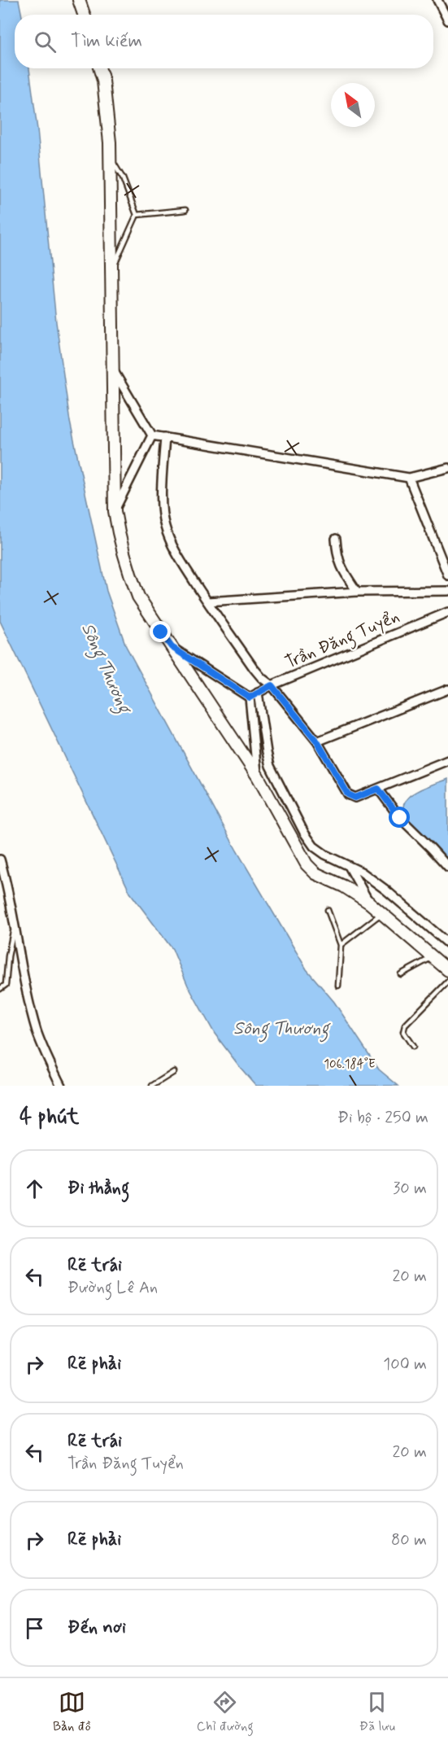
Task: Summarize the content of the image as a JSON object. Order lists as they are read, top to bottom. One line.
{"streets":{"street":["Trần Đăng Tuyển"]},"water":["Sông Thương"],"north":"top left","page":{"search":"Tìm kiếm","heading":["4 phút","Đi bộ · 250 m"],"list":[["Đi thẳng","30 m"],["Rẽ trái","Đường Lê An","20 m"],["Rẽ phải","100 m"],["Rẽ trái","Trần Đăng Tuyển","20 m"],["Rẽ phải","80 m"],"Đến nơi"],"nav":["Bản đồ","Chỉ đường","Đã lưu"]},"coordinates":["106.184°E"]}
